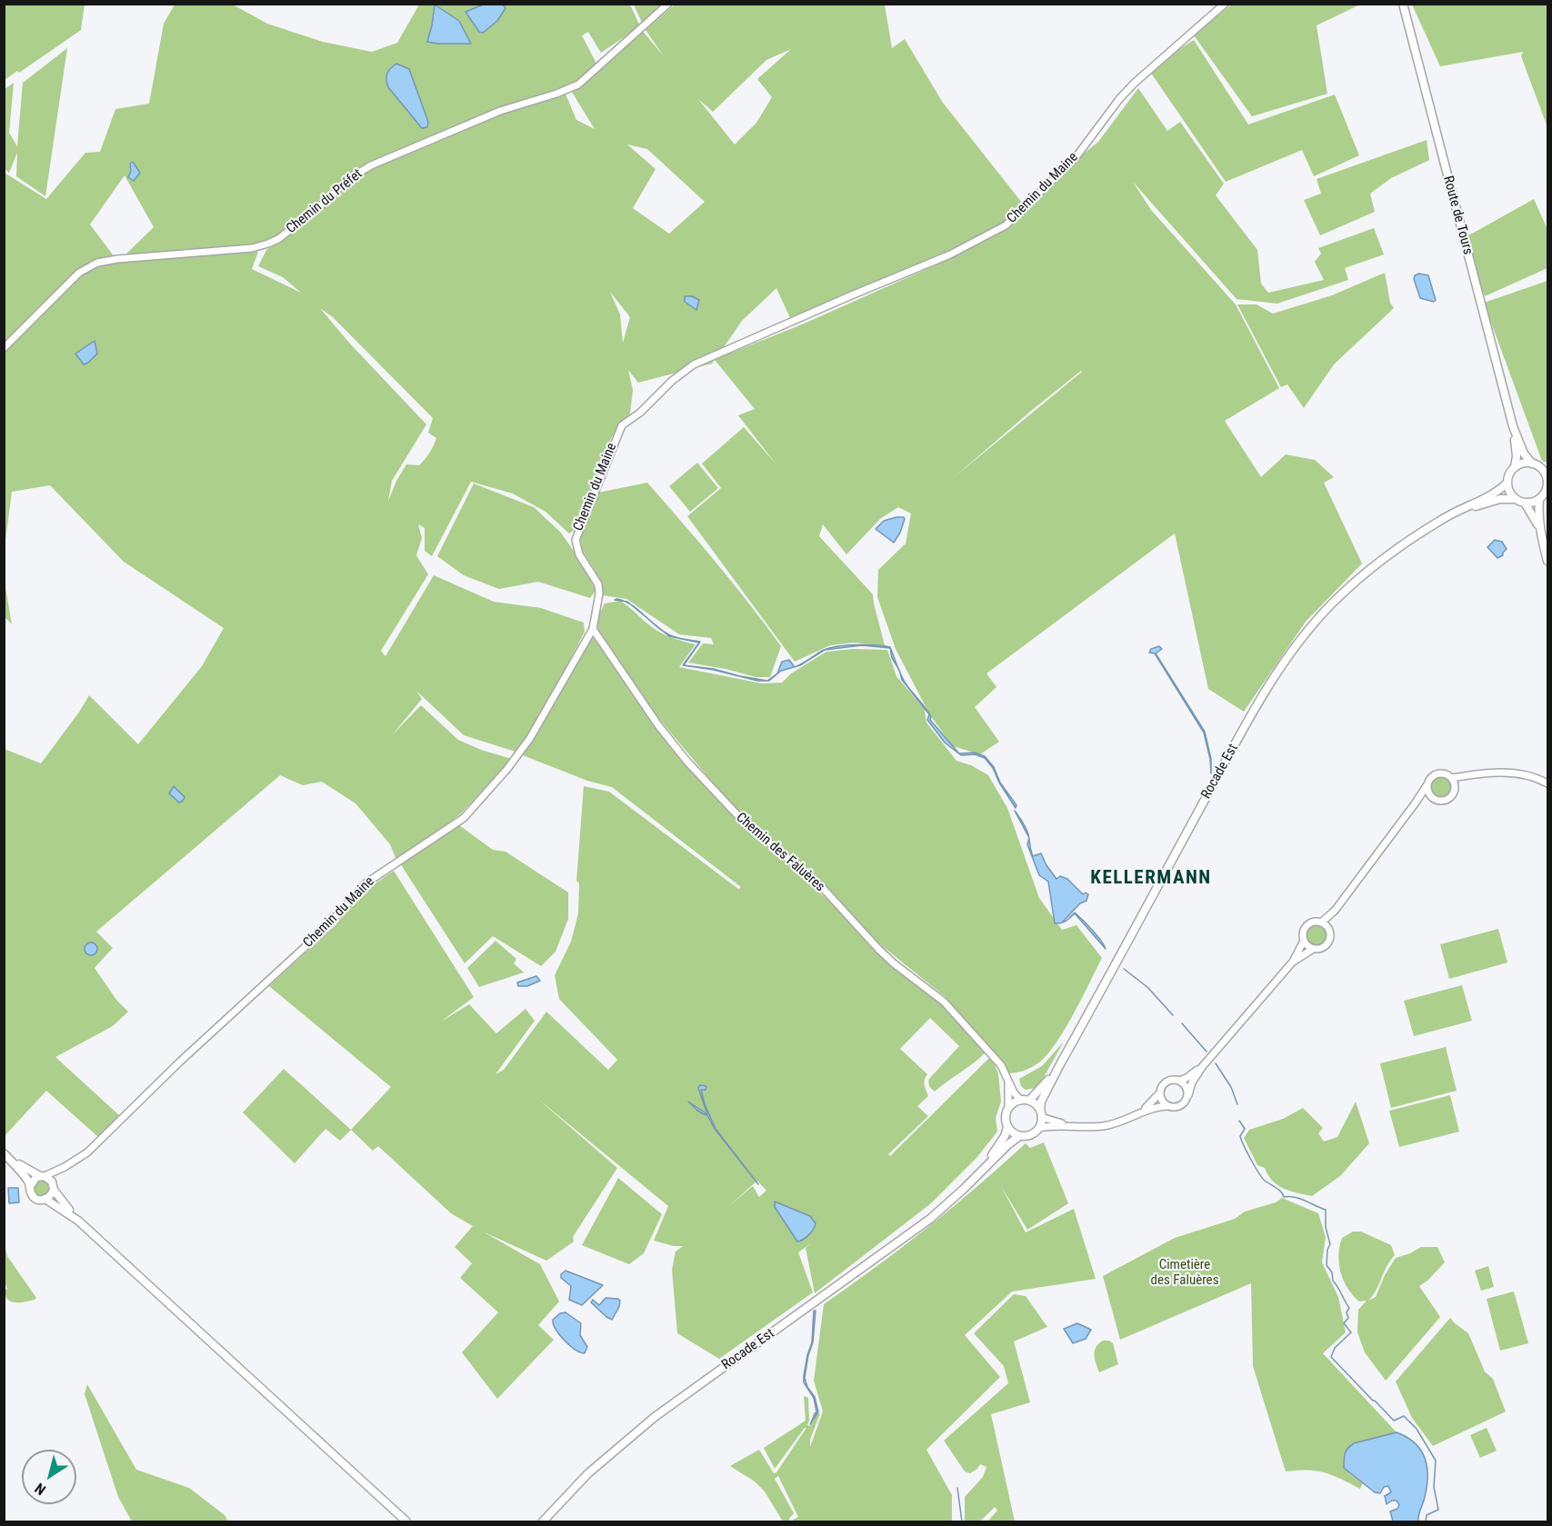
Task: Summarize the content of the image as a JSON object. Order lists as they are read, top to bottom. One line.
{"streets":{"main road":["Route de Tours","Rocade Est"],"street":["Chemin du Maine","Chemin du Préfet","Chemin des Faluères"]},"crossings":[["Chemin du Maine","Chemin des Faluères"],["Route de Tours","Rocade Est"],["Rocade Est","Chemin des Faluères"]],"districts":["KELLERMANN"],"parks":["Cimetière des Faluères"],"north":"bottom left"}
